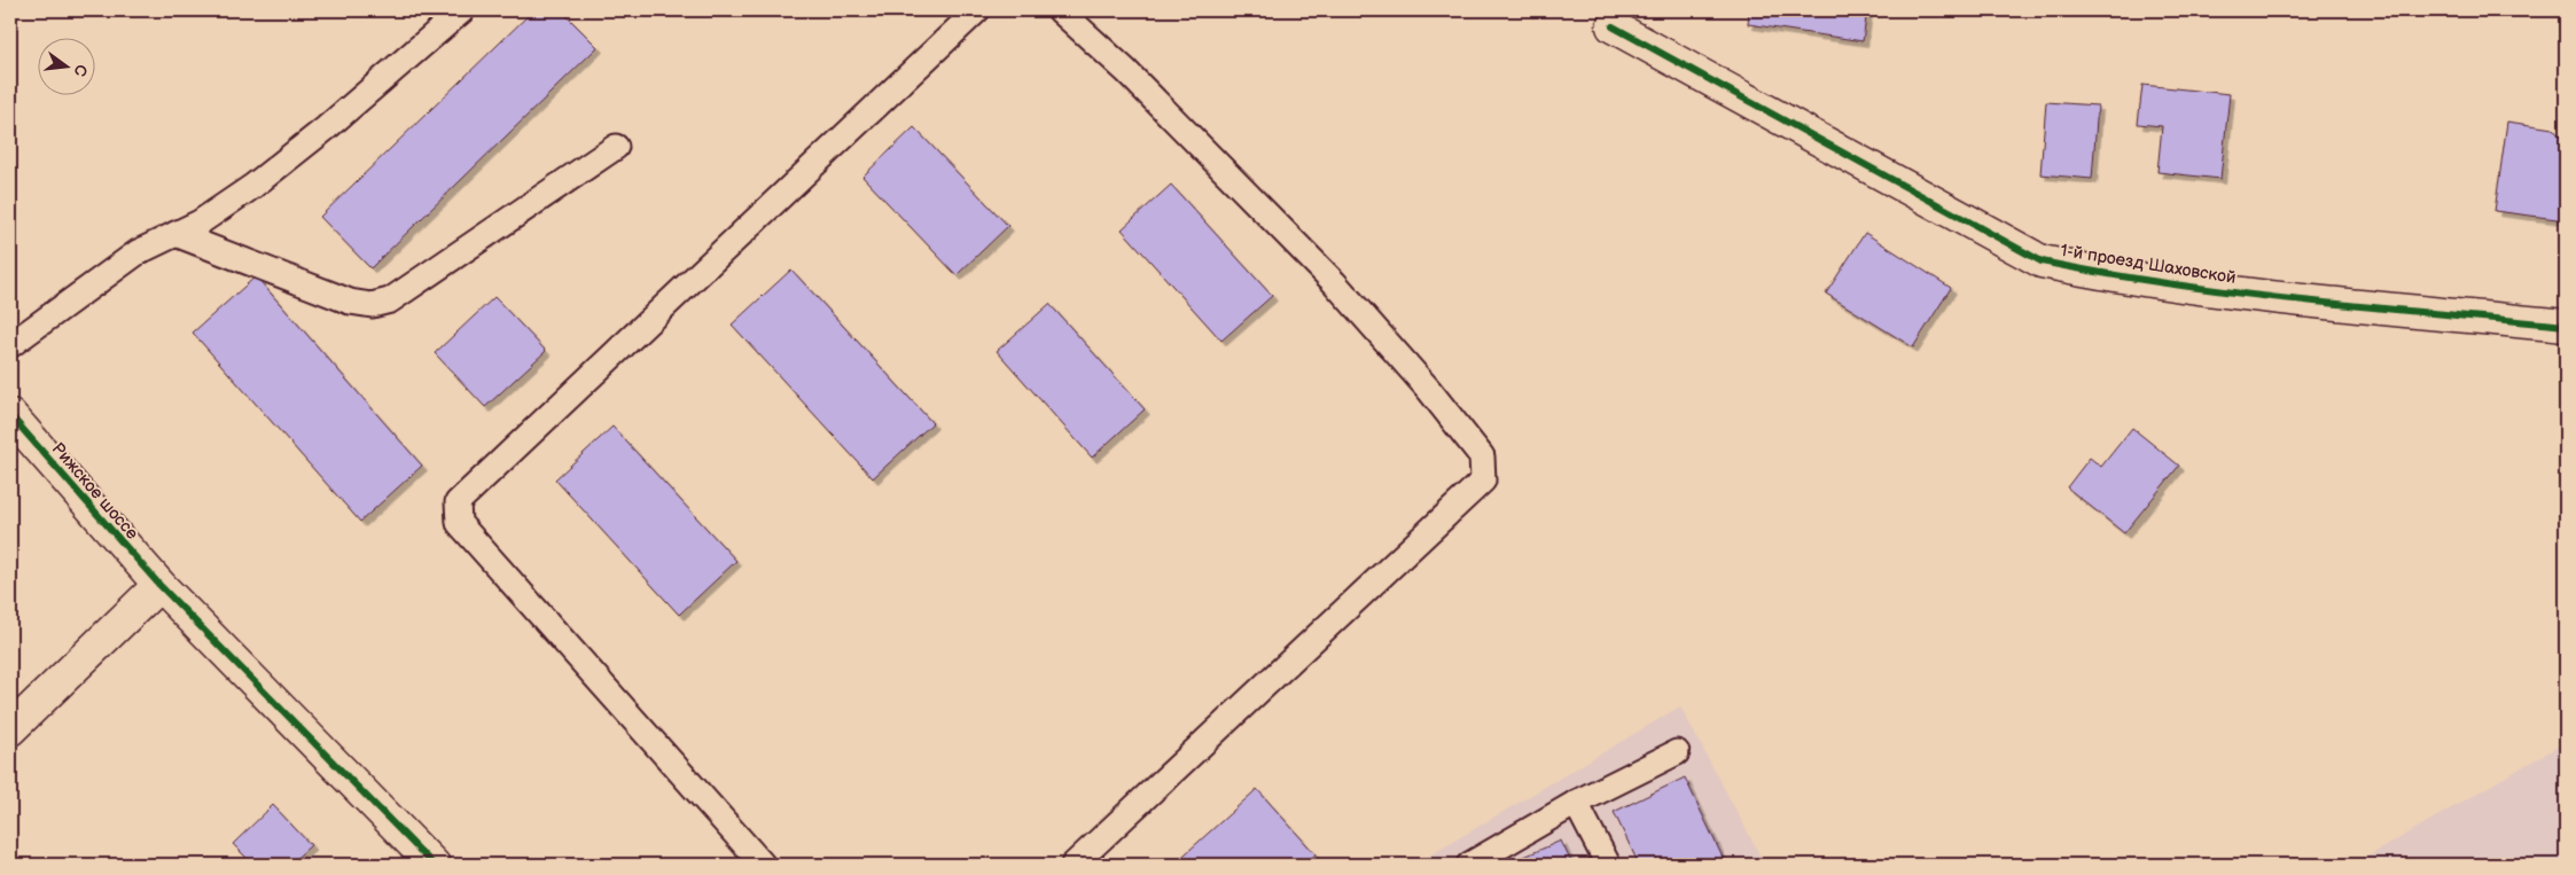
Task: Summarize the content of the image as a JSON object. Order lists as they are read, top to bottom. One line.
{"streets":{"street":["1-й проезд Шаховской","Рижское шоссе"]},"north":"right"}
